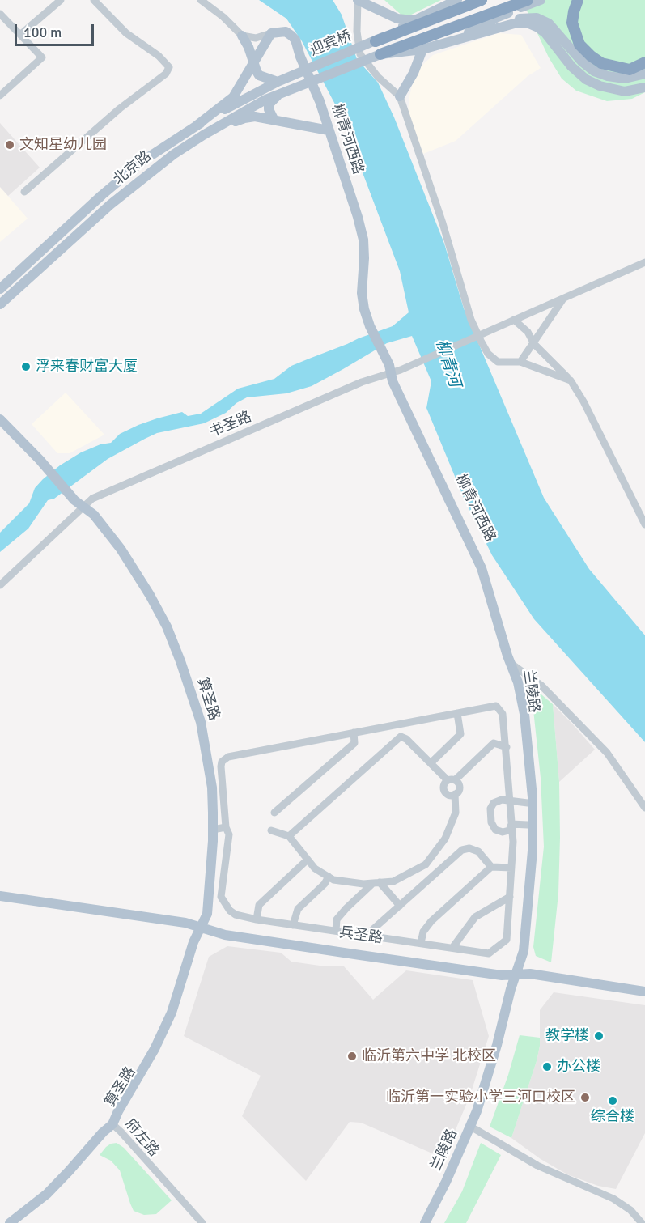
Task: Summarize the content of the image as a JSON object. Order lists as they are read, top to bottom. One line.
{"streets":{"main road":["迎宾桥","柳青河西路","北京路","兰陵路","算圣路","兵圣路"],"street":["书圣路","府左路"]},"crossings":[["迎宾桥","北京路"],["柳青河西路","书圣路"],["柳青河西路","兰陵路"],["书圣路","算圣路"],["兰陵路","兵圣路"],["算圣路","兵圣路"],["算圣路","府左路"]],"water":["柳青河"],"places":["文知星幼儿园","浮来春财富大厦","教学楼","临沂第六中学 北校区","办公楼","临沂第一实验小学三河口校区","综合楼"],"scale_bar":"100 m"}
